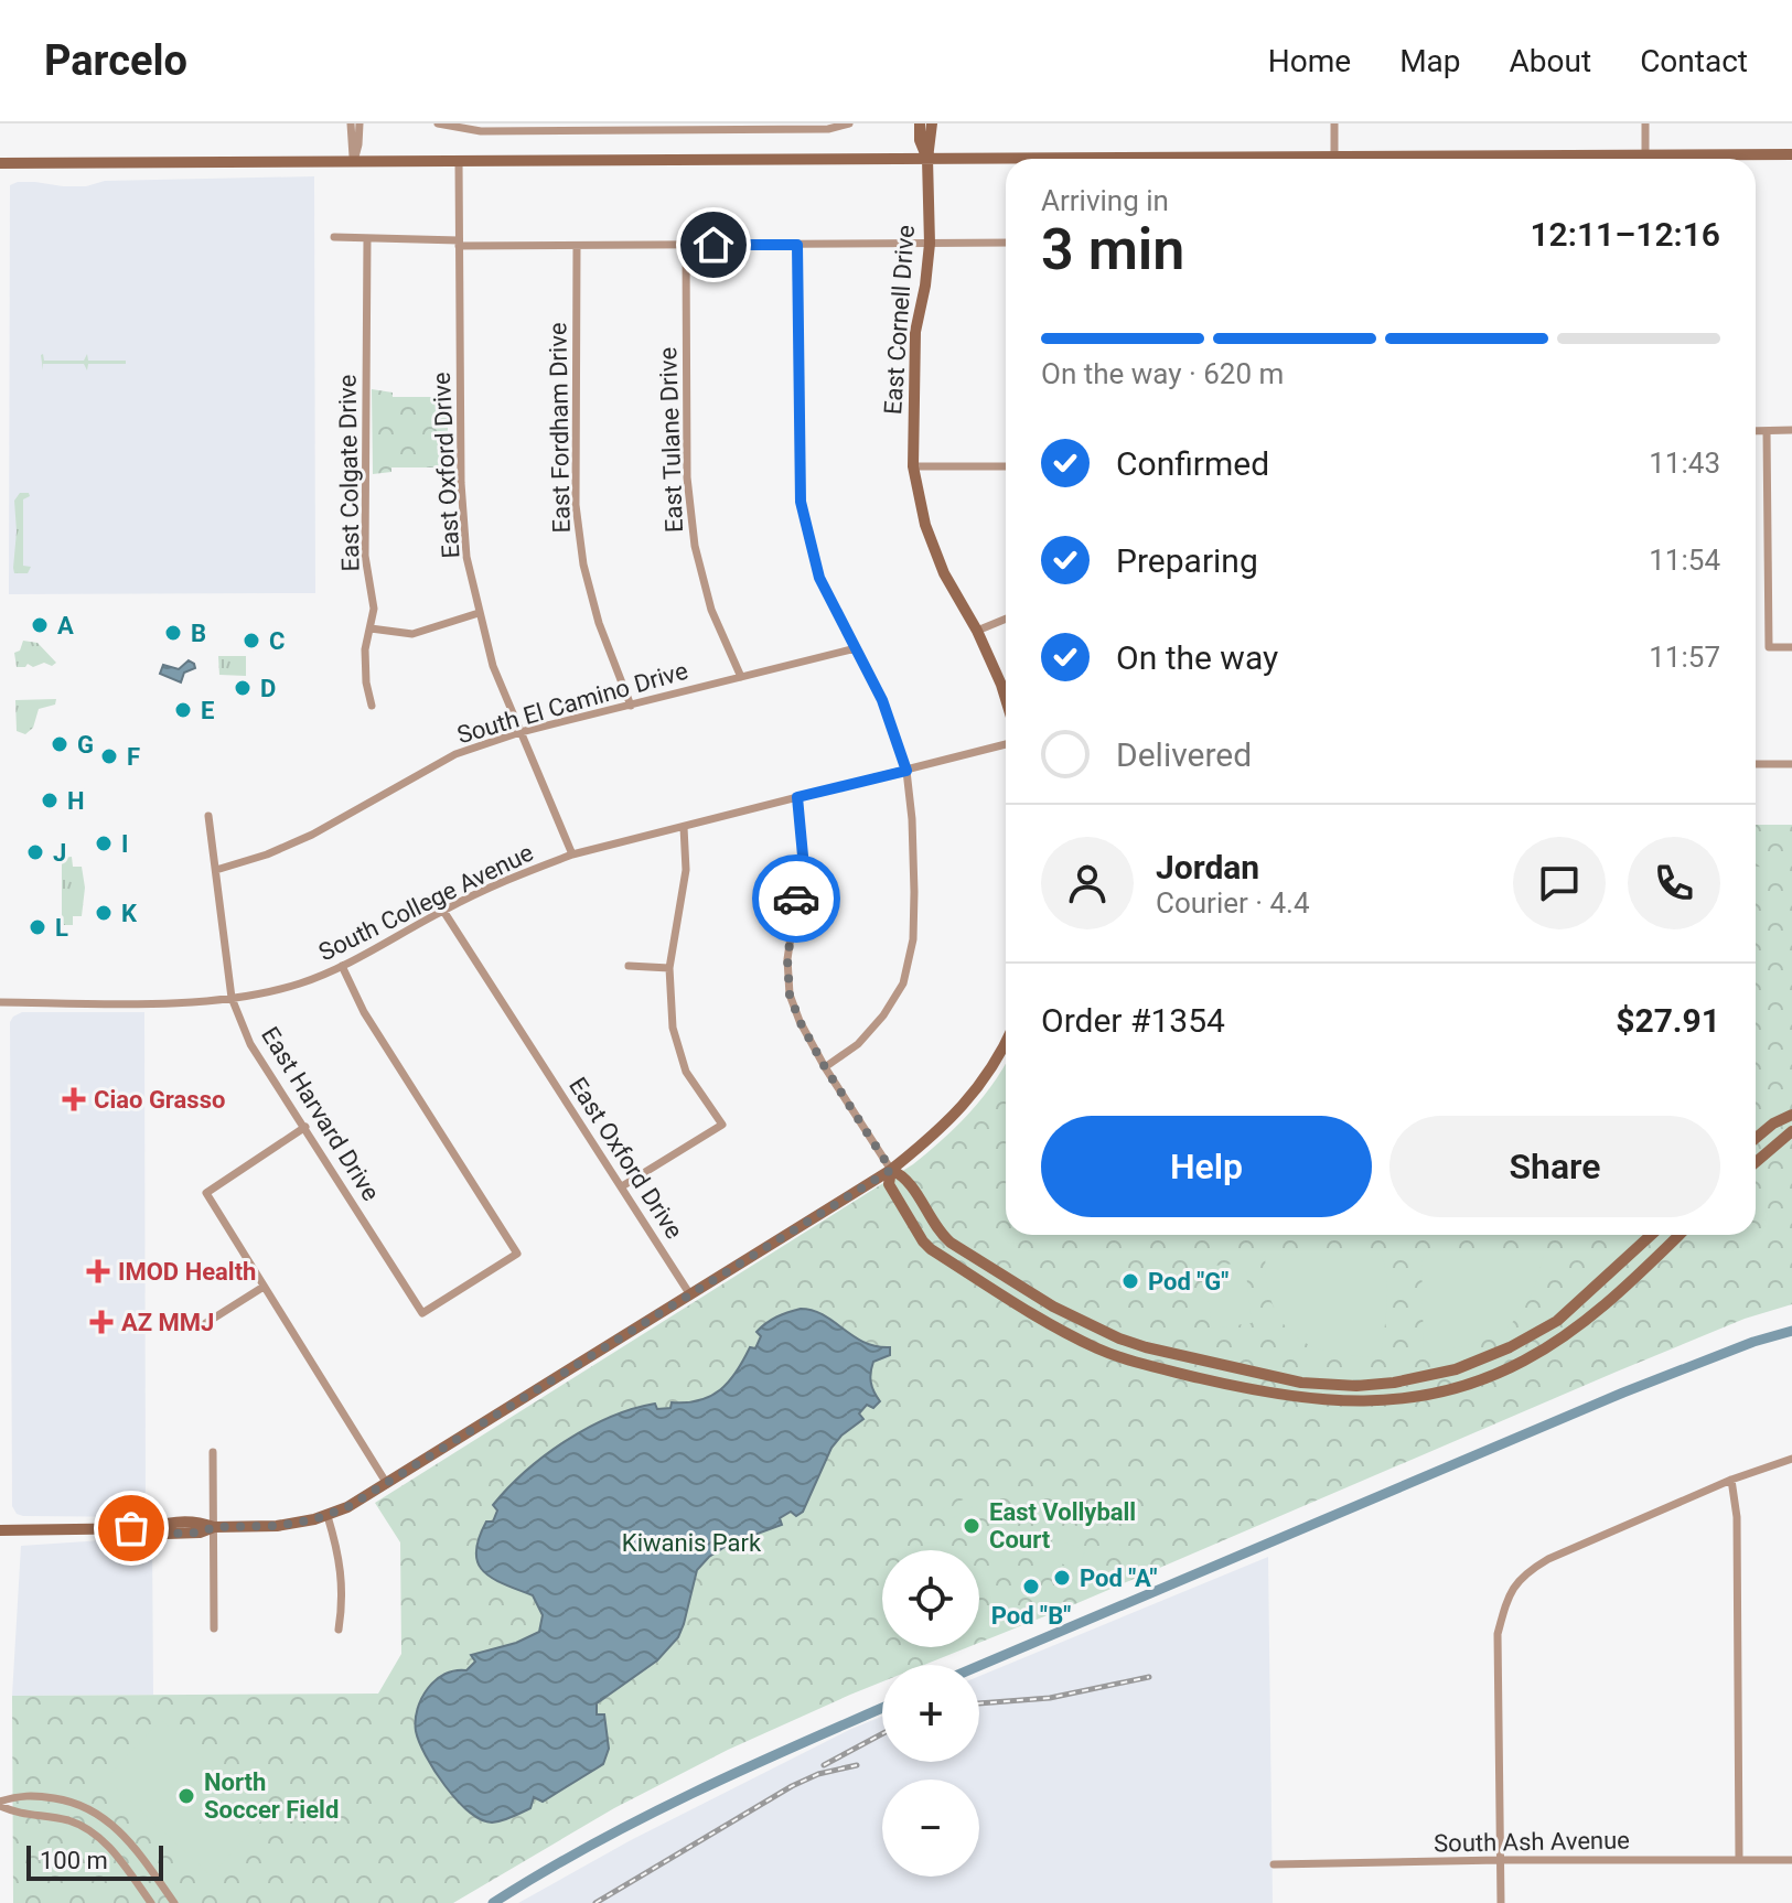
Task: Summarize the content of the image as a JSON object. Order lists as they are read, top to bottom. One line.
{"streets":{"street":["East Cornell Drive","East Fordham Drive","East Tulane Drive","East Oxford Drive","East Colgate Drive","South El Camino Drive","South College Avenue","East Harvard Drive","South Ash Avenue"]},"crossings":[["East Fordham Drive","South El Camino Drive"],["East Tulane Drive","South El Camino Drive"],["East Oxford Drive","South El Camino Drive"],["East Oxford Drive","South College Avenue"],["South El Camino Drive","East Harvard Drive"],["South College Avenue","East Harvard Drive"]],"parks":["Kiwanis Park"],"places":{"other":["A","B","C","D","E","G","F","H","I","J","K","L","Pod \"G\"","East Vollyball Court","Pod \"A\"","Pod \"B\"","North Soccer Field"],"health":["Ciao Grasso","IMOD Health","AZ MMJ"]},"scale_bar":"100 m","page":{"header":"Parcelo","nav":["Home","Map","About","Contact"],"heading":["3 min","Arriving in","12:11–12:16"],"panel":["Jordan","Courier · 4.4","Order #1354","$27.91"],"bar":"On the way · 620 m","list":[["Confirmed","11:43"],["Preparing","11:54"],["On the way","11:57"],"Delivered"],"buttons":["Help","Share"],"map_buttons":["+","−"],"scale":"100 m"}}
